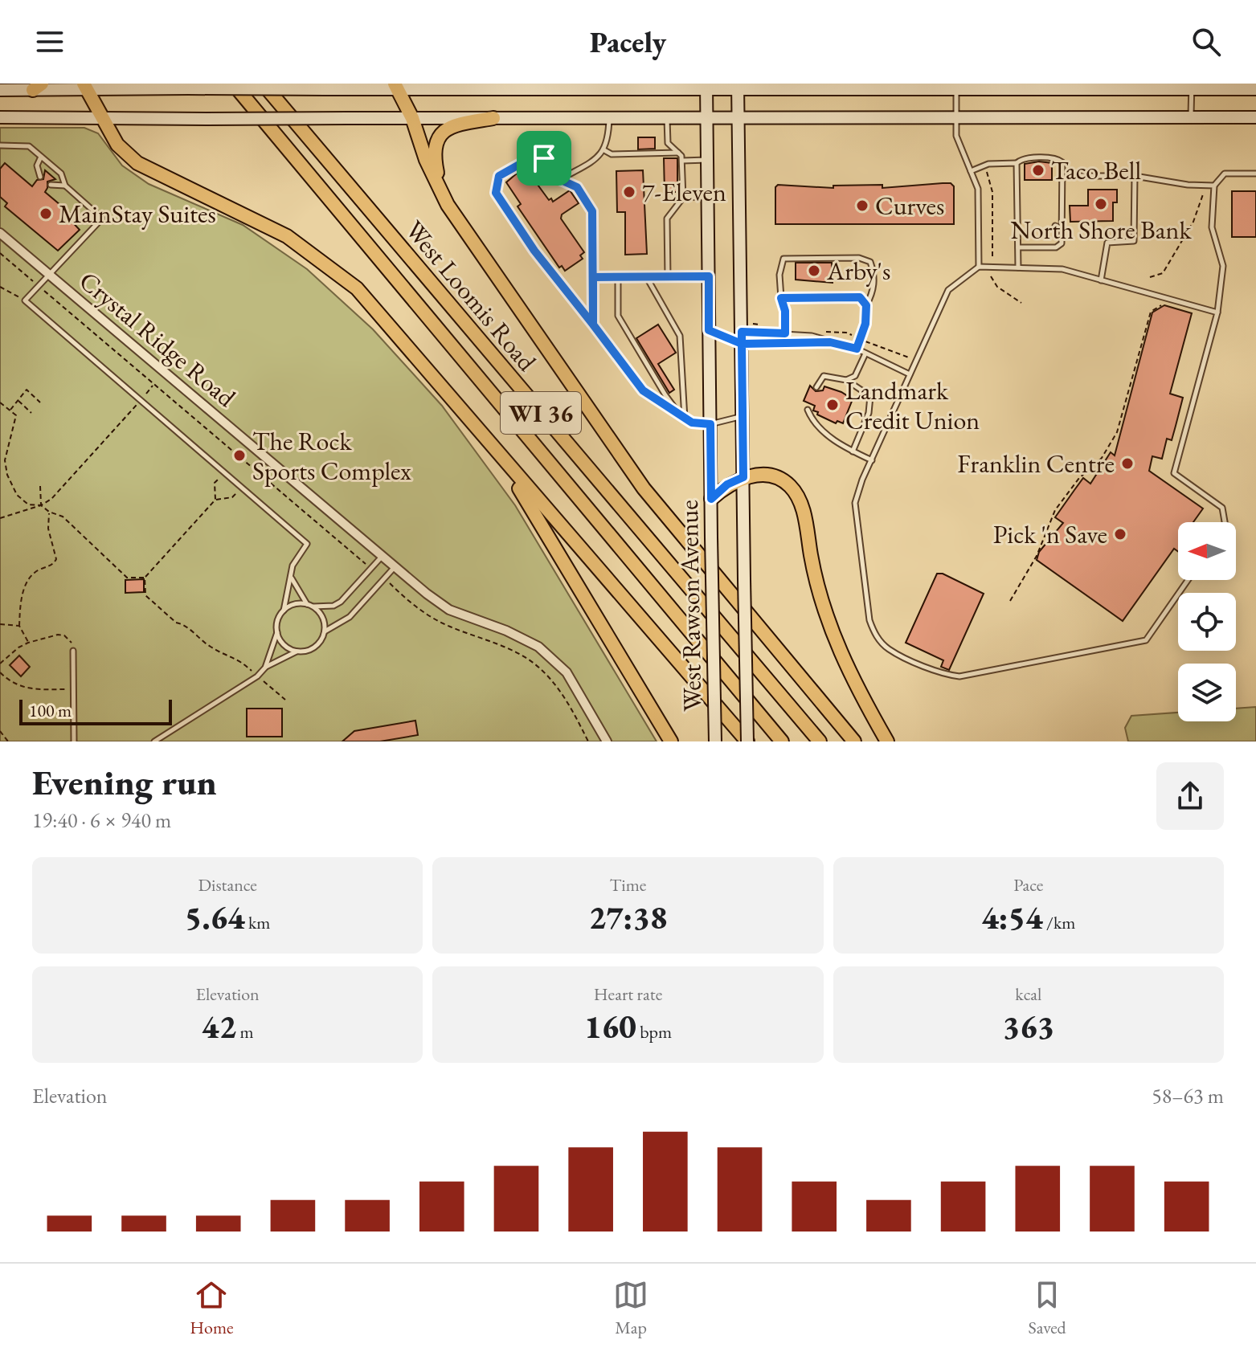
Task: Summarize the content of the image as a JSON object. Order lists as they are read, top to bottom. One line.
{"streets":{"main road":["West Loomis Road","WI 36","West Rawson Avenue"],"street":["Crystal Ridge Road"]},"places":["Taco Bell","7-Eleven","North Shore Bank","Curves","MainStay Suites","Arby's","Landmark Credit Union","The Rock Sports Complex","Franklin Centre","Pick 'n Save"],"scale_bar":"100 m","north":"left","page":{"header":"Pacely","scale":"100 m","heading":["Evening run","19:40 · 6 × 940 m"],"stats":[["Distance","5.64 km"],["Time","27:38"],["Pace","4:54 /km"],["Elevation","42 m"],["Heart rate","160 bpm"],["kcal","363"]],"chart":["Elevation","58–63 m"],"tabs":["Home","Map","Saved"]}}
